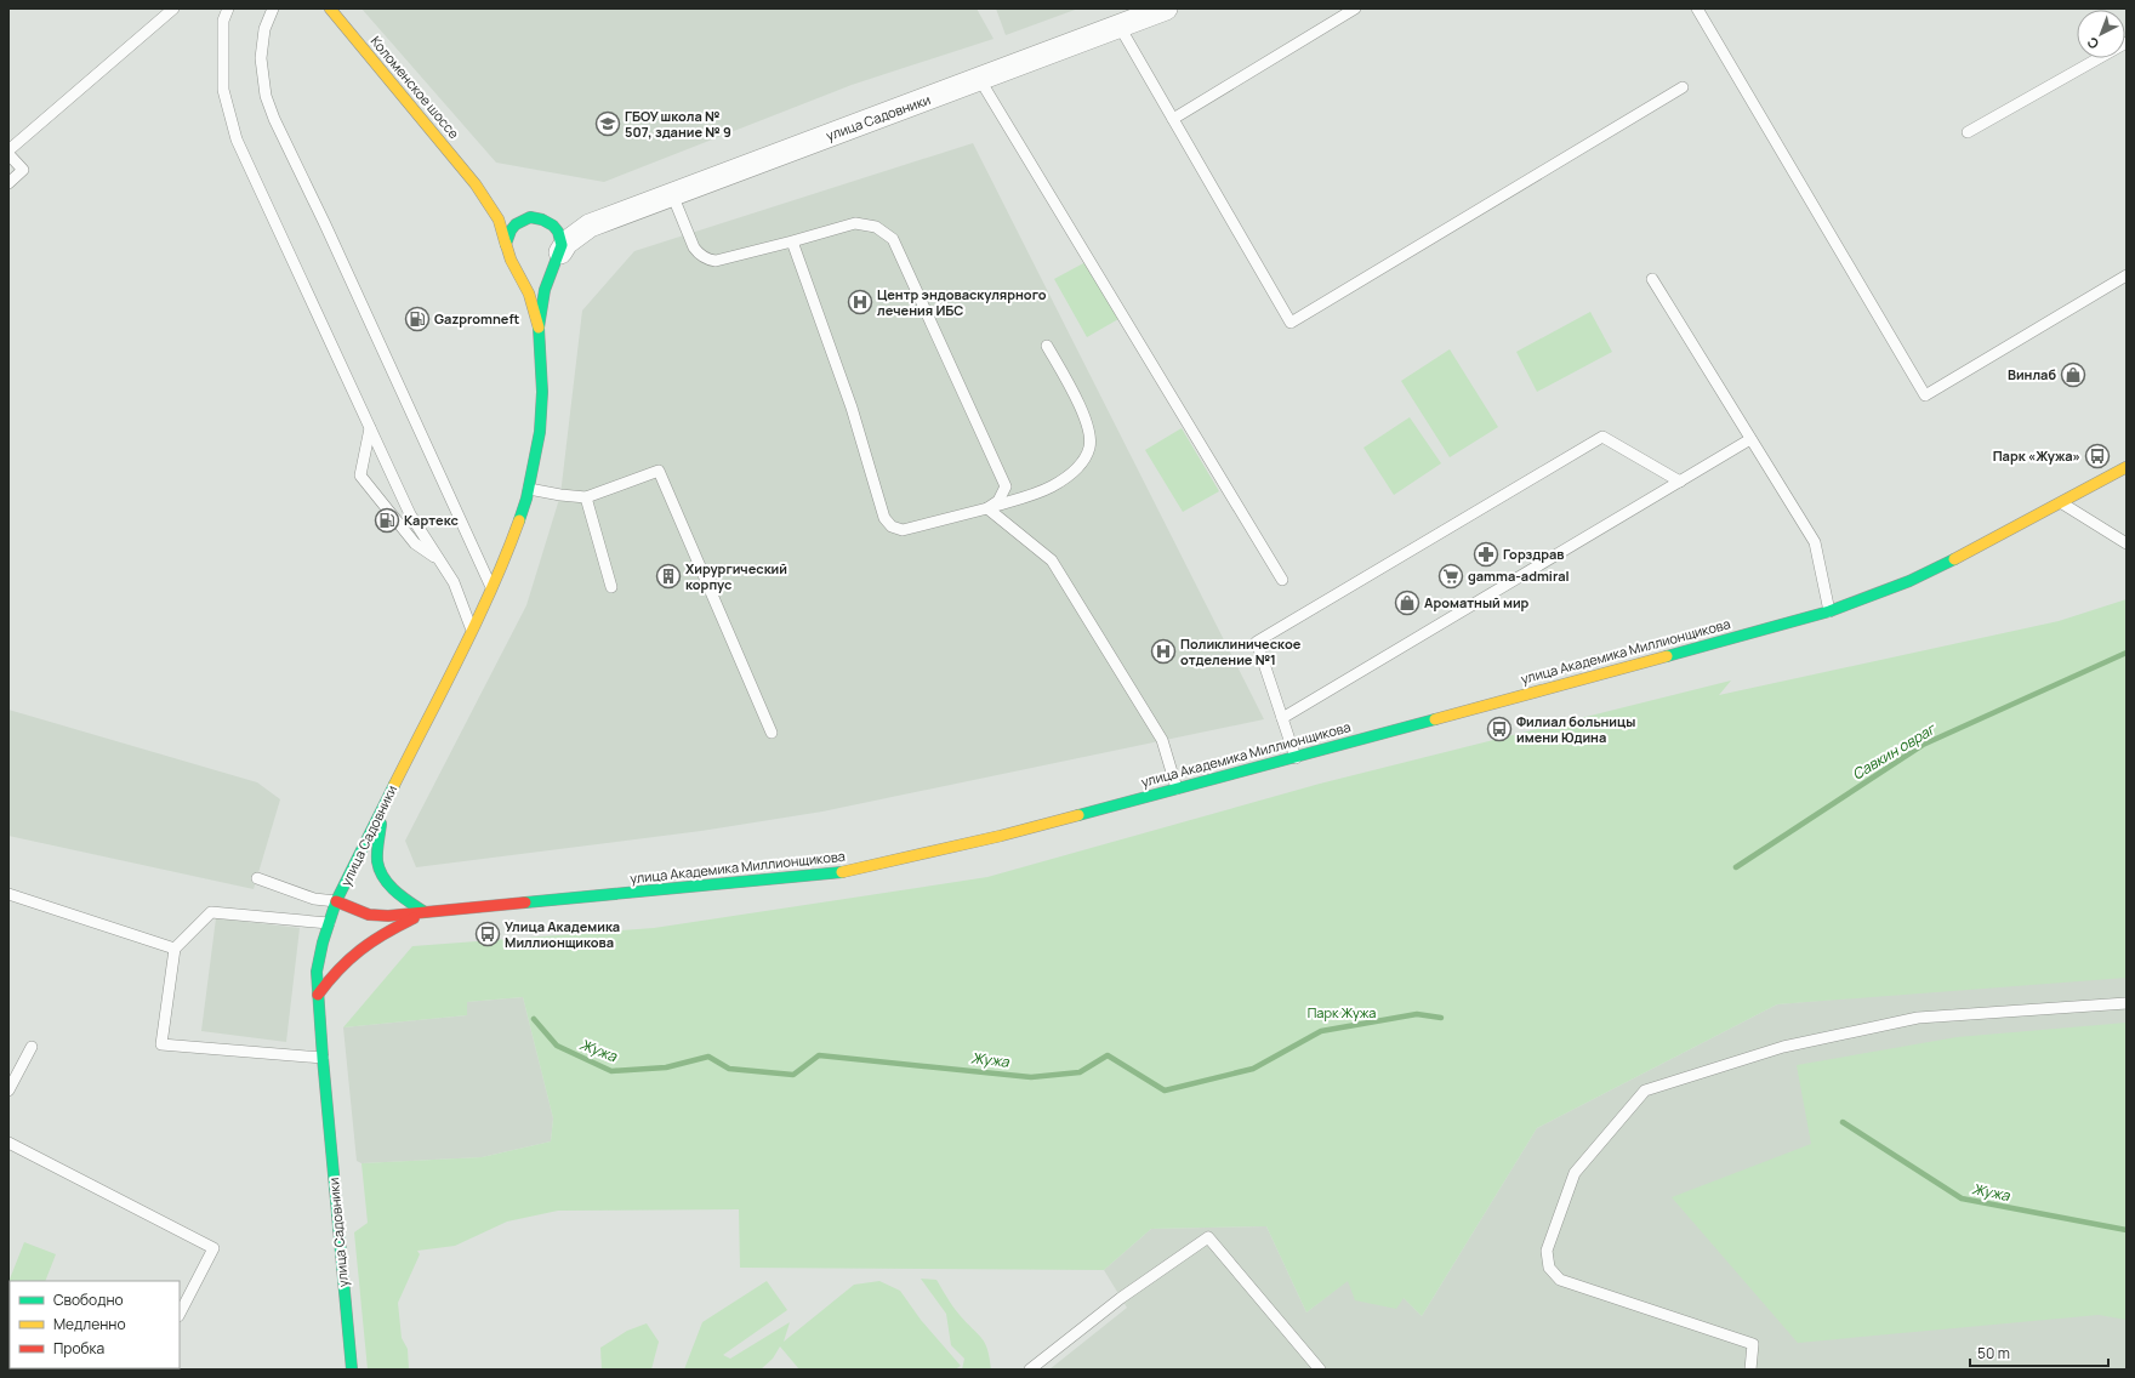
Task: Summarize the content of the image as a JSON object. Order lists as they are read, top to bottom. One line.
{"streets":{"street":["Коломенское шоссе","улица Садовники","улица Академика Миллионщикова"]},"crossings":[["Коломенское шоссе","улица Садовники"],["улица Садовники","улица Академика Миллионщикова"]],"water":["Савкин овраг","Жужа"],"parks":["Парк Жужа"],"places":{"school or university":["ГБОУ школа № 507, здание № 9"],"hospital":["Центр эндоваскулярного лечения ИБС","Поликлиническое отделение №1"],"fuel station":["Gazpromneft","Картекс"],"shop":["Винлаб","Ароматный мир"],"bus stop":["Парк «Жужа»","Филиал больницы имени Юдина","Улица Академика Миллионщикова"],"pharmacy":["Горздрав"],"building":["Хирургический корпус"],"supermarket":["gamma-admiral"]},"legend":["Свободно","Медленно","Пробка"],"scale_bar":"50 m","north":"bottom left"}
